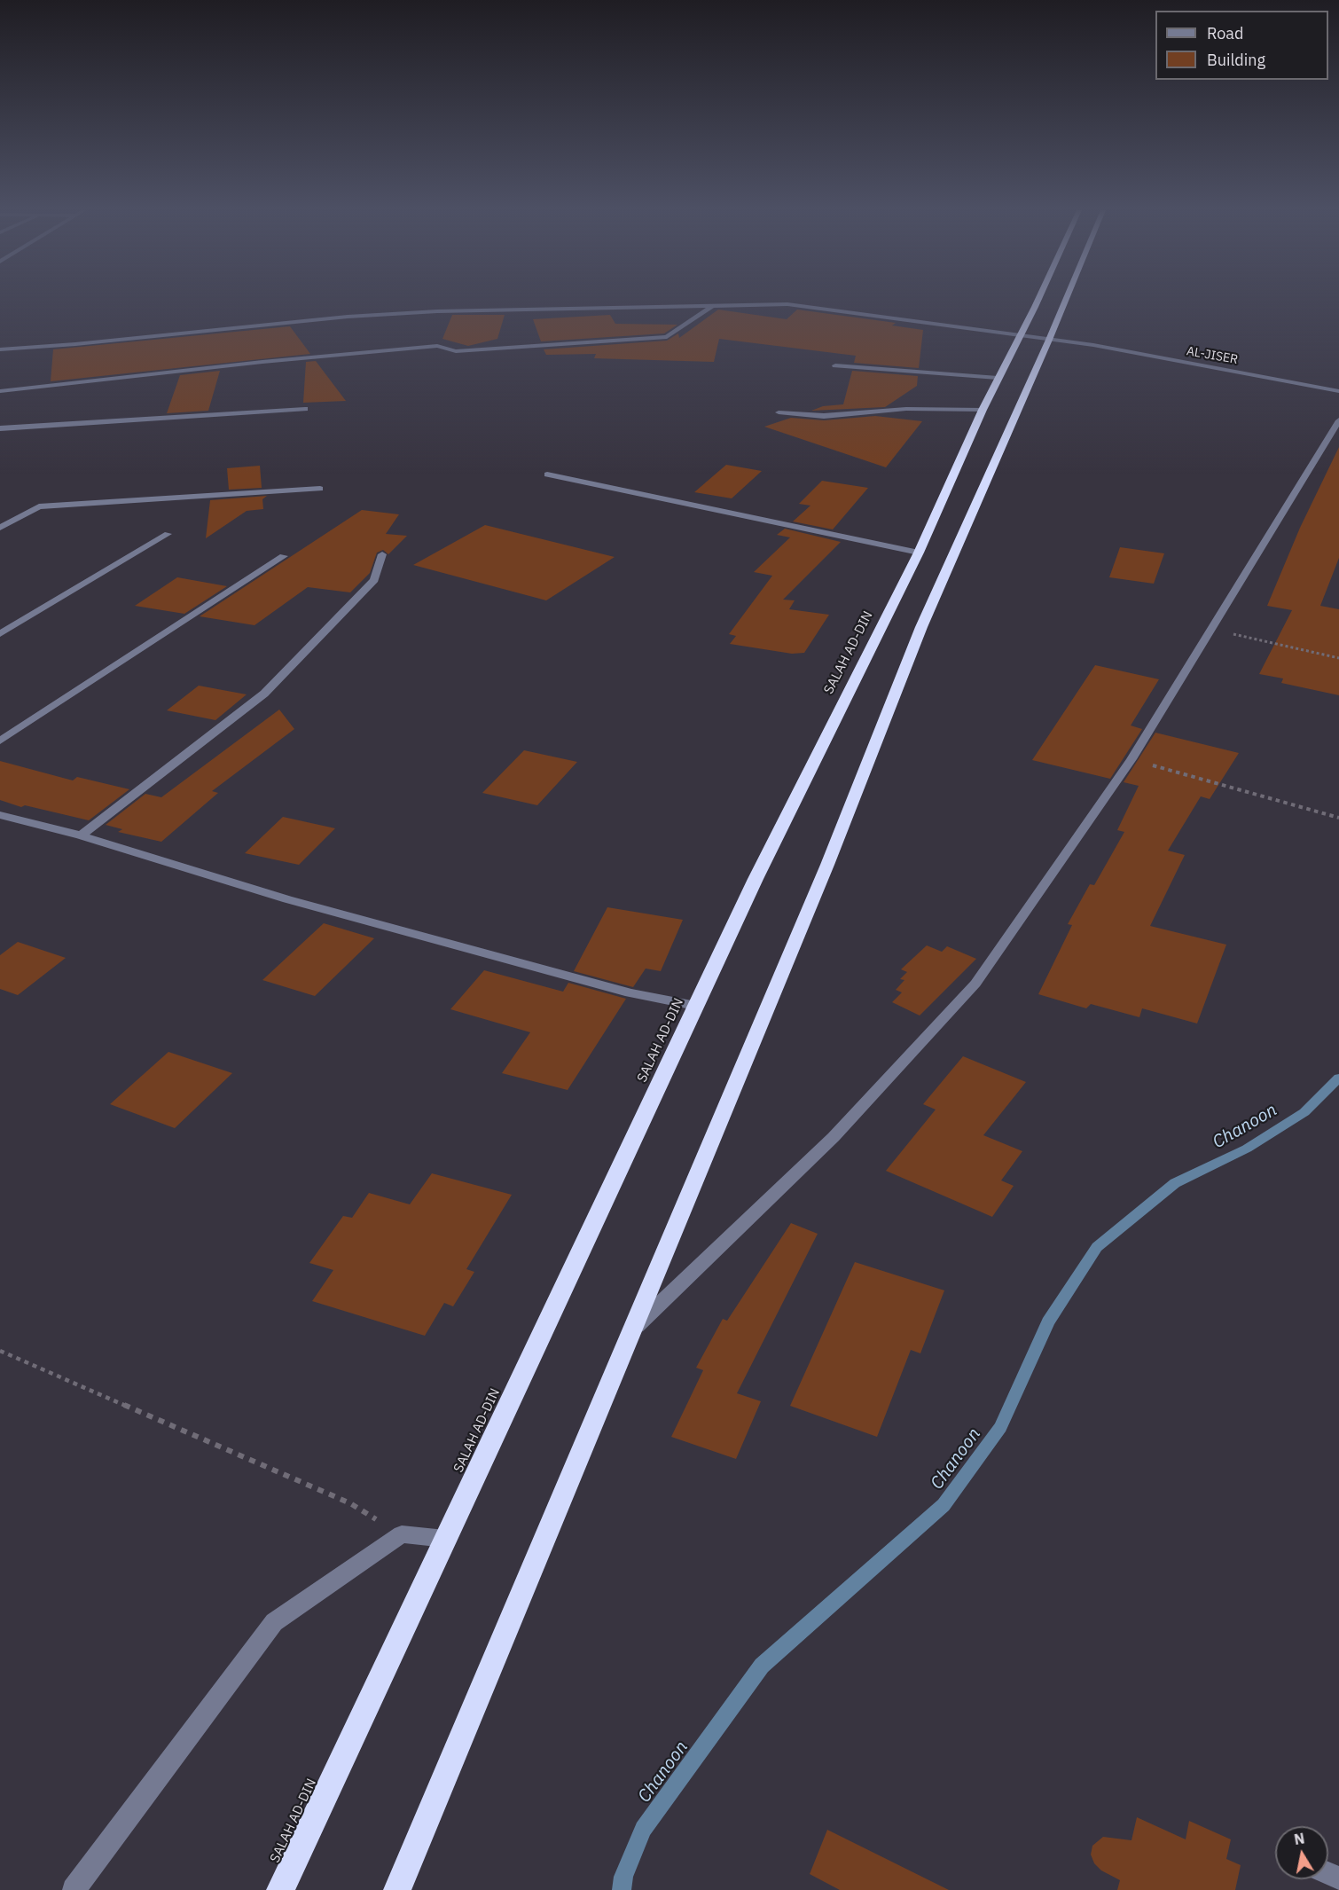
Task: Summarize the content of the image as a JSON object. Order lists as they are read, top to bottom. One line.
{"streets":{"highway":["SALAH AD-DIN"],"street":["AL-JISER"]},"crossings":[["AL-JISER","SALAH AD-DIN"]],"water":["Chanoon"],"legend":["Road","Building"],"north":"top"}
